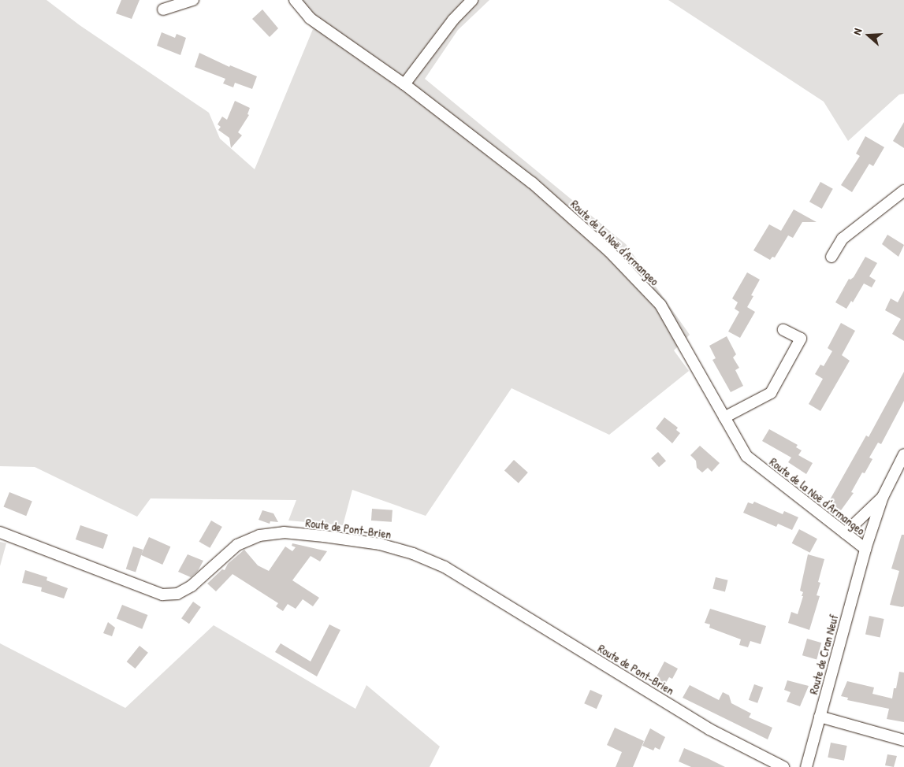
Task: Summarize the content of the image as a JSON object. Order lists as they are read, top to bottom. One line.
{"streets":{"street":["Route de la Noë d'Armangeo","Route de Pont-Brien","Route de Cran Neuf"]},"crossings":[["Route de la Noë d'Armangeo","Route de Cran Neuf"]],"north":"left"}
